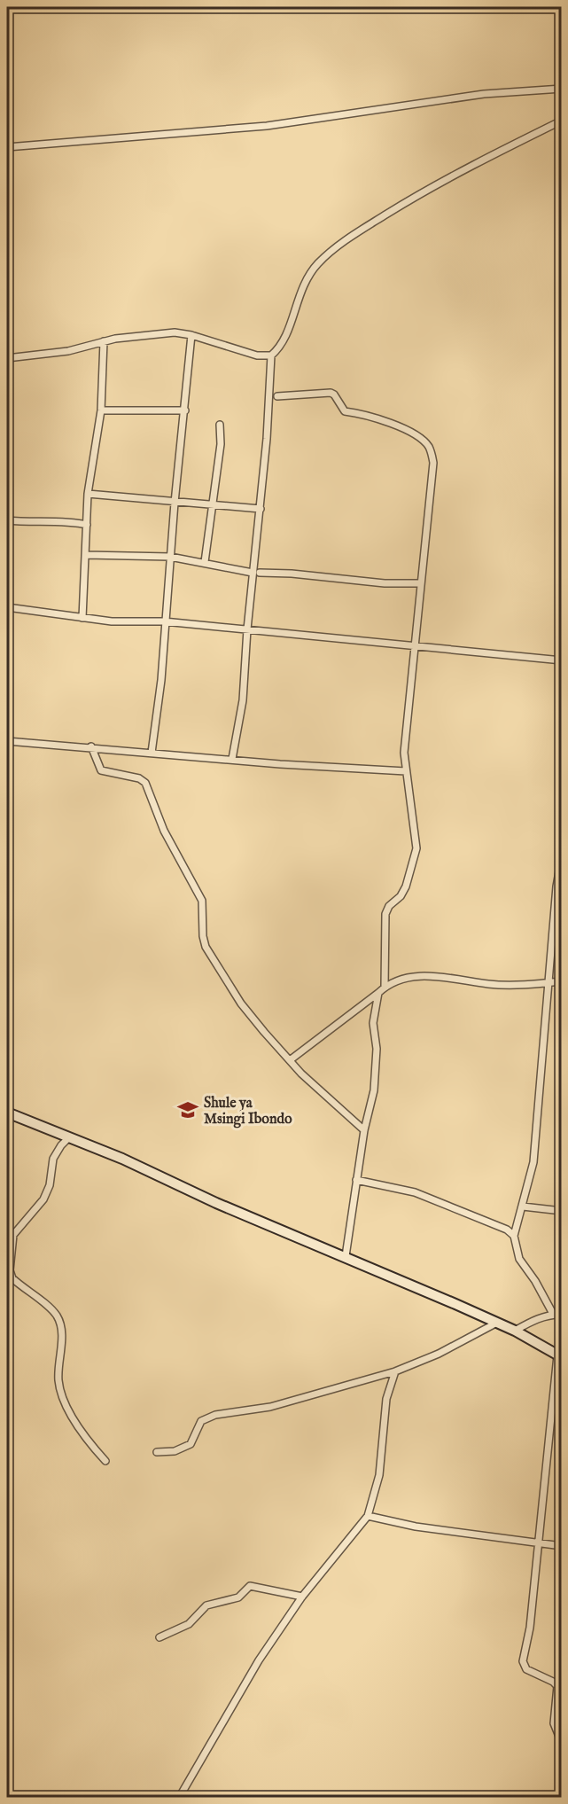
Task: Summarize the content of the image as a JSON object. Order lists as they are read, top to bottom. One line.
{"places":{"school or university":["Shule ya Msingi Ibondo"]}}
